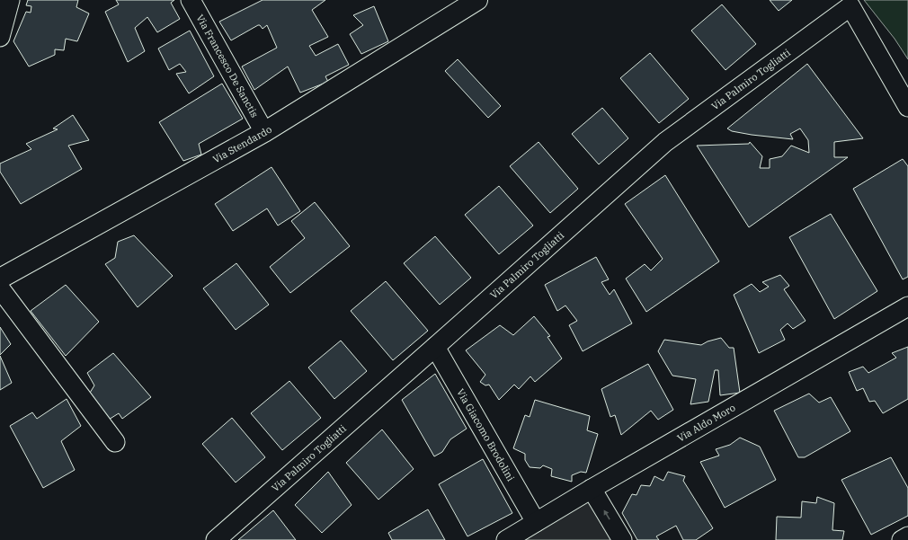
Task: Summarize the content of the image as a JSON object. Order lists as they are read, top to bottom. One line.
{"streets":{"street":["Via Francesco De Sanctis","Via Palmiro Togliatti","Via Stendardo","Via Aldo Moro","Via Giacomo Brodolini"]},"crossings":[["Via Francesco De Sanctis","Via Stendardo"],["Via Palmiro Togliatti","Via Giacomo Brodolini"],["Via Aldo Moro","Via Giacomo Brodolini"]]}
